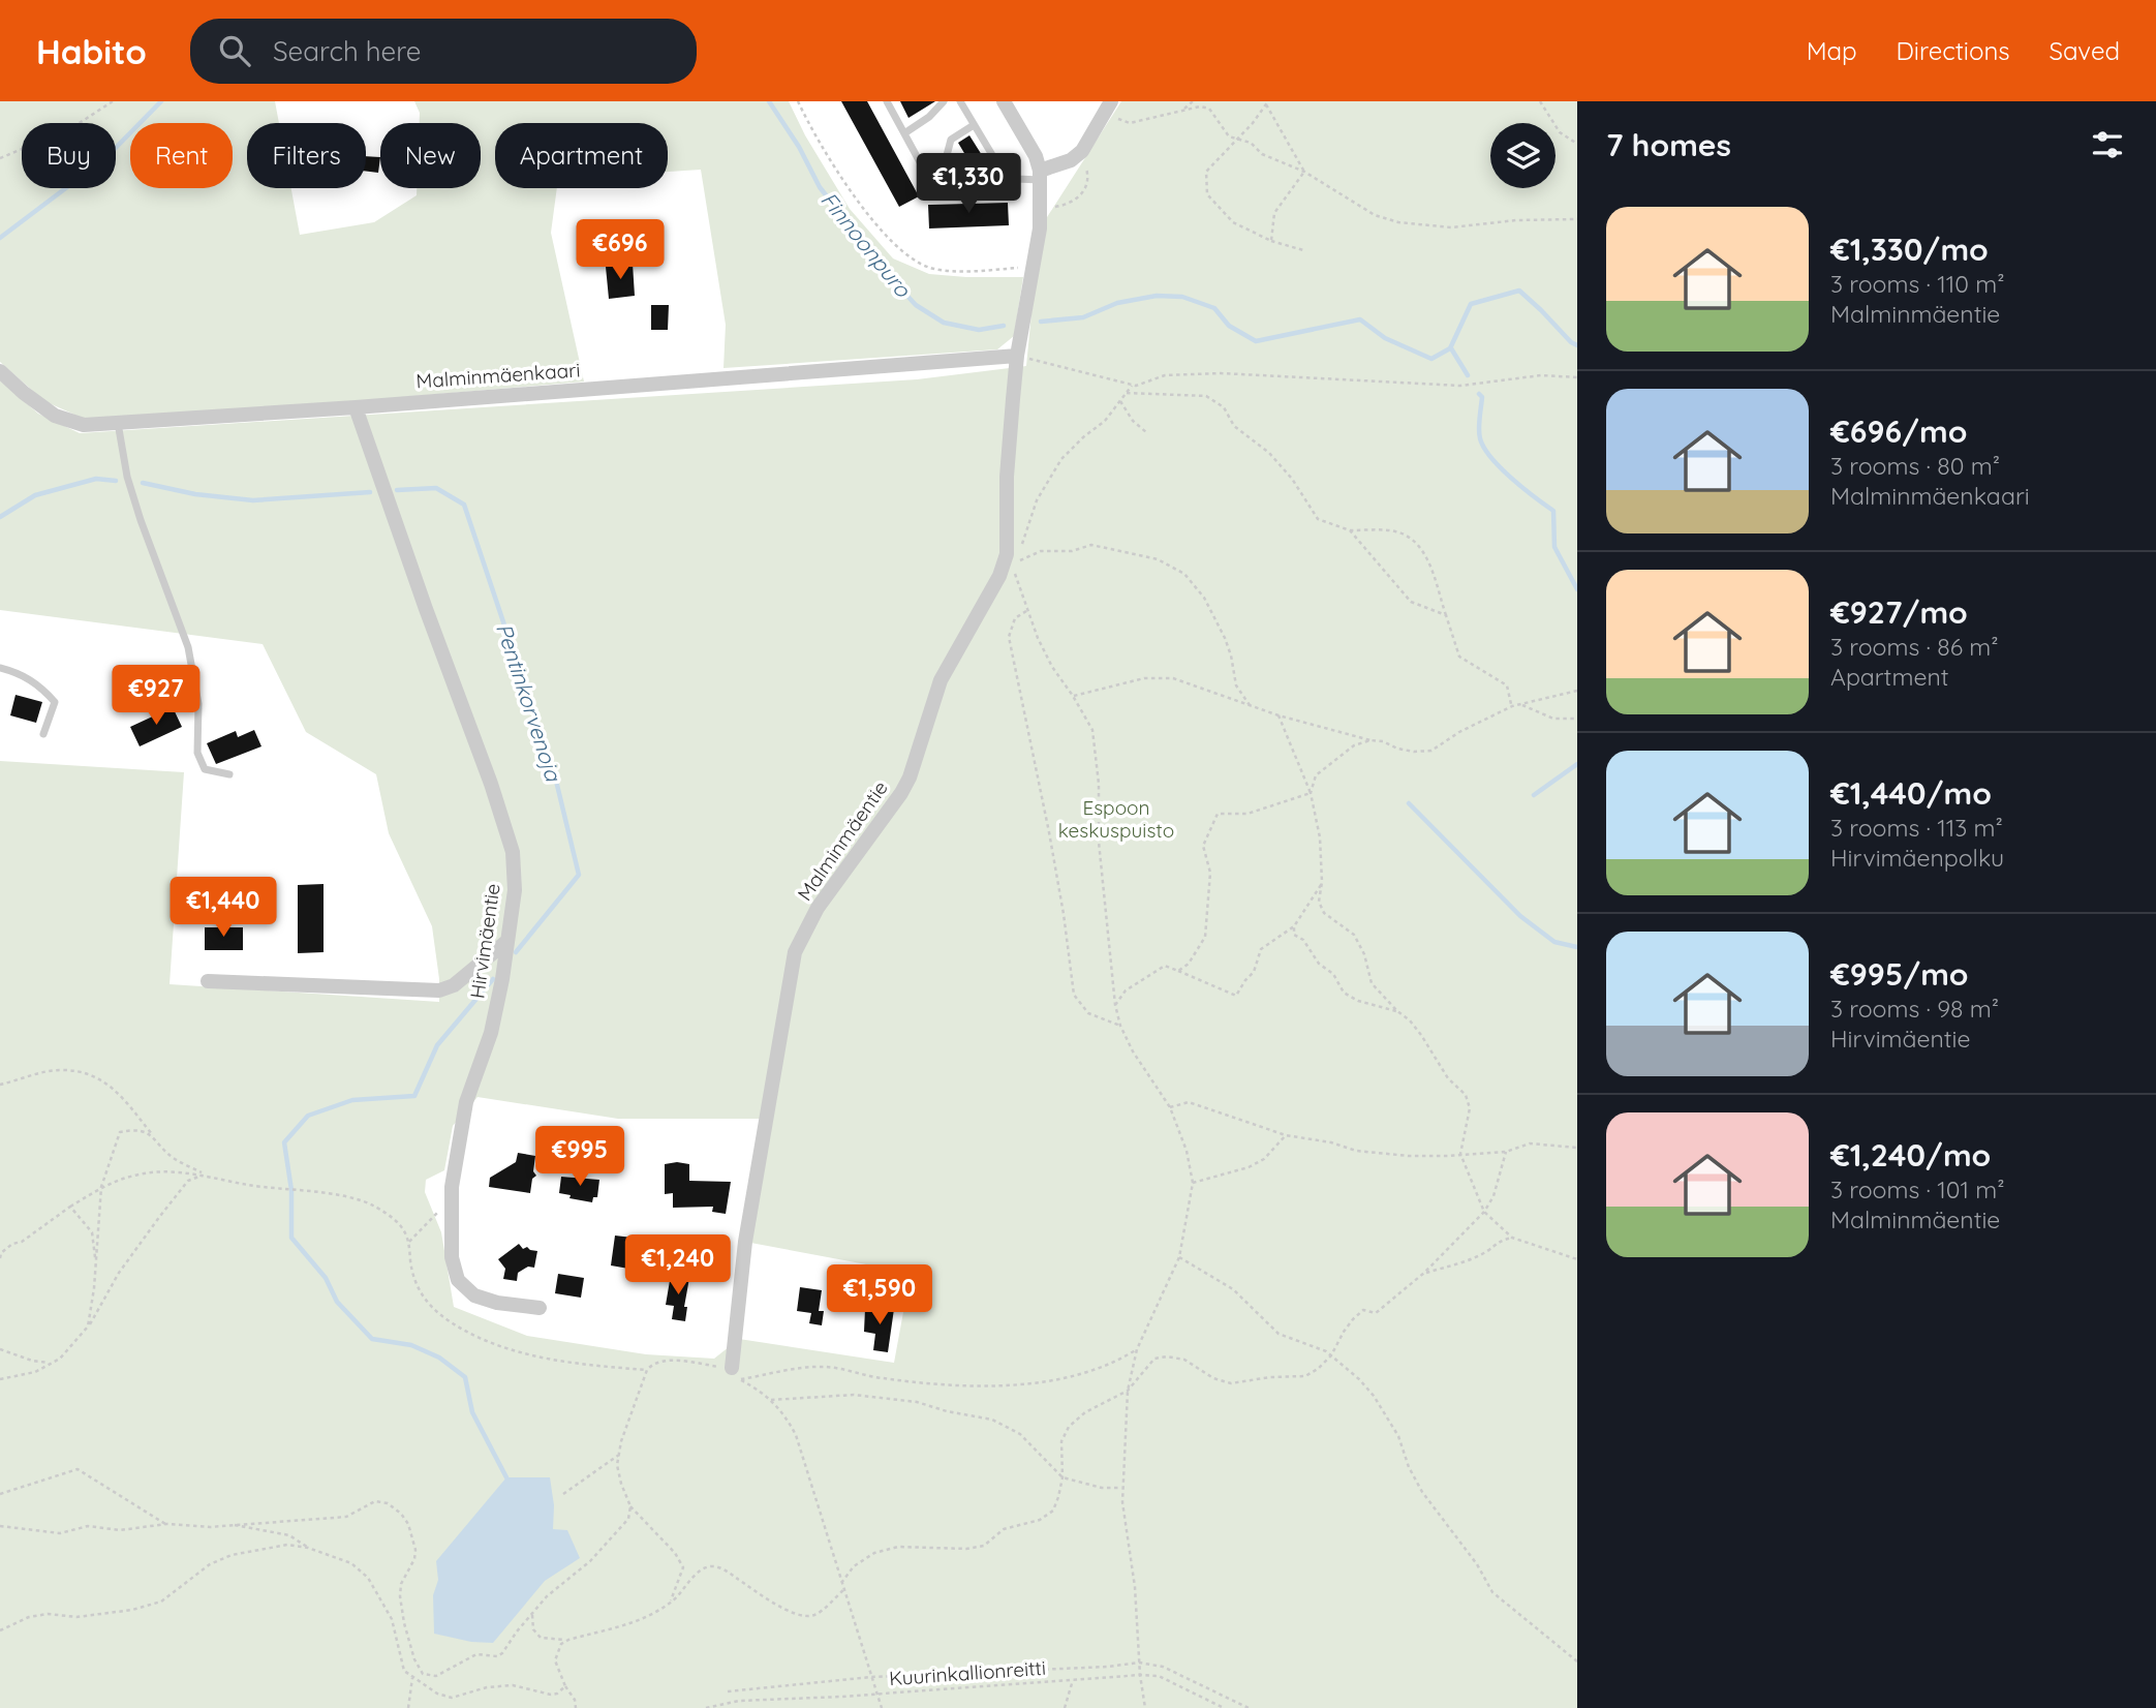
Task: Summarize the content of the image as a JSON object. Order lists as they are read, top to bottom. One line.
{"streets":{"street":["Malminmäenkaari","Malminmäentie","Hirvimäentie"],"path":["Kuurinkallionreitti"]},"crossings":[["Malminmäenkaari","Malminmäentie"],["Malminmäenkaari","Hirvimäentie"]],"water":["Finnoonpuro","Pentinkorvenoja"],"parks":["Espoon keskuspuisto"],"page":{"header":"Habito","search":"Search here","nav":["Map","Directions","Saved"],"heading":"7 homes","chip":["Buy","Rent","Filters","New","Apartment"],"price":["€1,330","€696","€927","€1,440","€995","€1,240","€1,590"],"list":[{"name":"€1,330/mo","note":"3 rooms · 110 m² · Malminmäentie"},{"name":"€696/mo","note":"3 rooms · 80 m² · Malminmäenkaari"},{"name":"€927/mo","note":"3 rooms · 86 m² · Apartment"},{"name":"€1,440/mo","note":"3 rooms · 113 m² · Hirvimäenpolku"},{"name":"€995/mo","note":"3 rooms · 98 m² · Hirvimäentie"},{"name":"€1,240/mo","note":"3 rooms · 101 m² · Malminmäentie"}]}}
